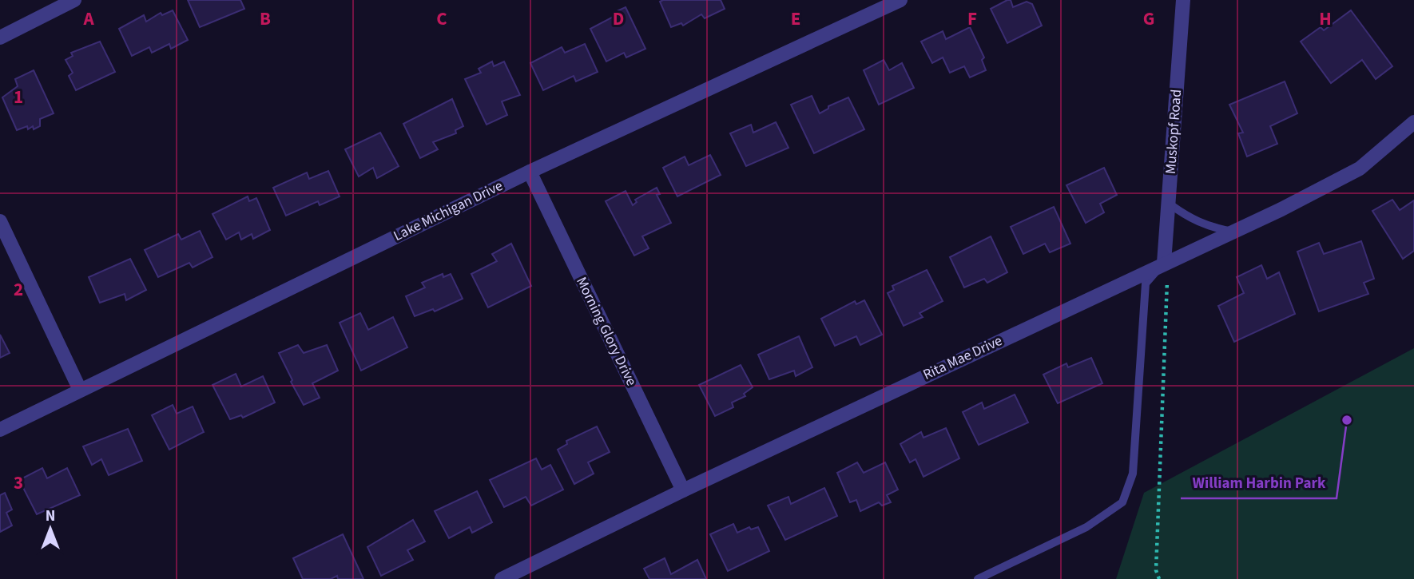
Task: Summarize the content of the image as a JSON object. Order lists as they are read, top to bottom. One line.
{"streets":{"street":["Muskopf Road","Lake Michigan Drive","Morning Glory Drive","Rita Mae Drive"]},"crossings":[["Muskopf Road","Rita Mae Drive"],["Lake Michigan Drive","Morning Glory Drive"],["Morning Glory Drive","Rita Mae Drive"]],"places":["William Harbin Park"],"north":"top","grid":{"columns":["A","B","C","D","E","F","G","H"],"rows":["1","2","3"]}}
